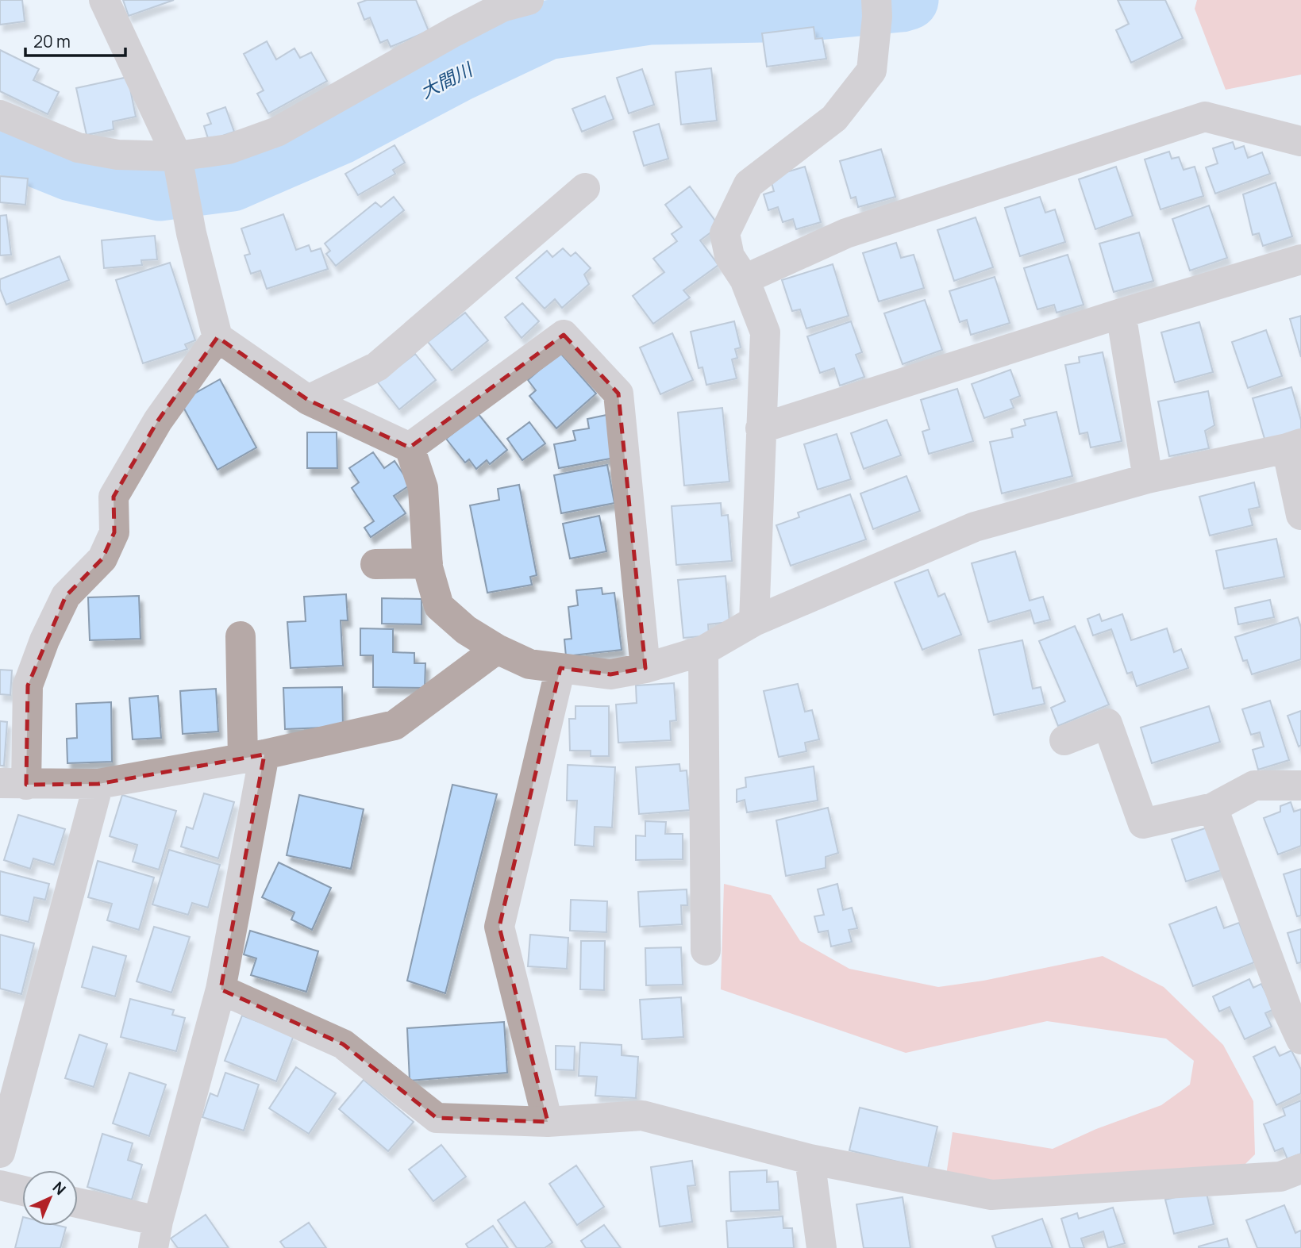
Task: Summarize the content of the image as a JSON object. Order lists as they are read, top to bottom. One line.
{"water":["大間川"],"scale_bar":"20 m","north":"top right"}
